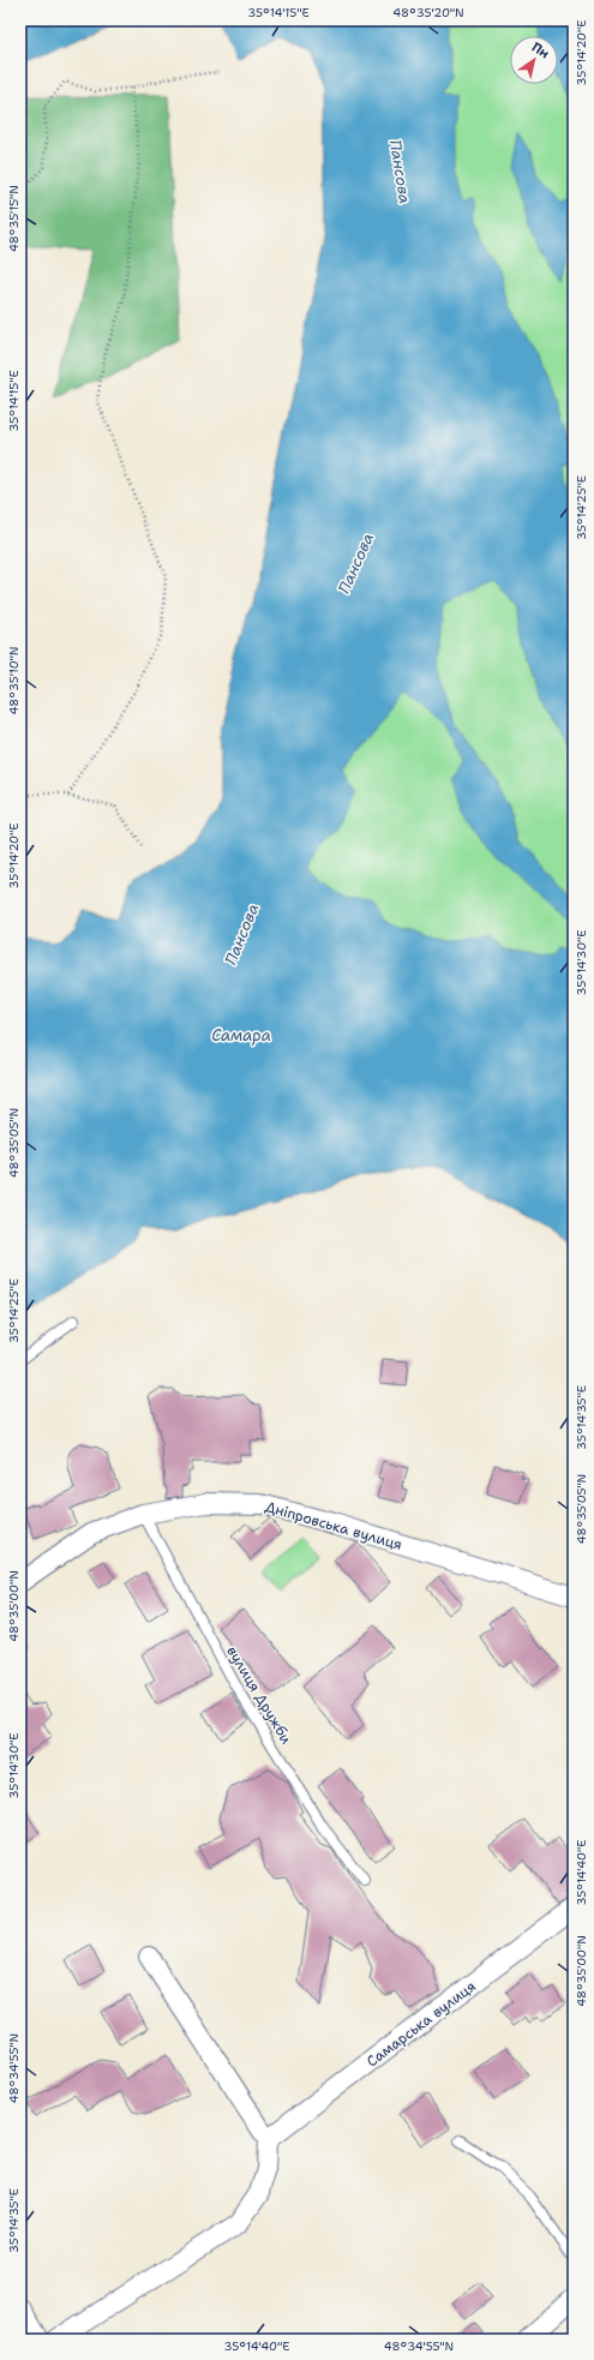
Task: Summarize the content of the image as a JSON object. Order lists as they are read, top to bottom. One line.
{"streets":{"street":["Дніпровська вулиця","Самарська вулиця"],"lane":["вулиця Дружби"]},"crossings":[["Дніпровська вулиця","вулиця Дружби"]],"water":["Пансова","Самара"],"north":"top right","coordinates":["35°14'15\"E","48°35'20\"N","35°14'20\"E","48°35'15\"N","35°14'25\"E","48°35'10\"N","35°14'30\"E","48°35'05\"N","35°14'35\"E","48°35'00\"N","35°14'40\"E","48°34'55\"N"]}
